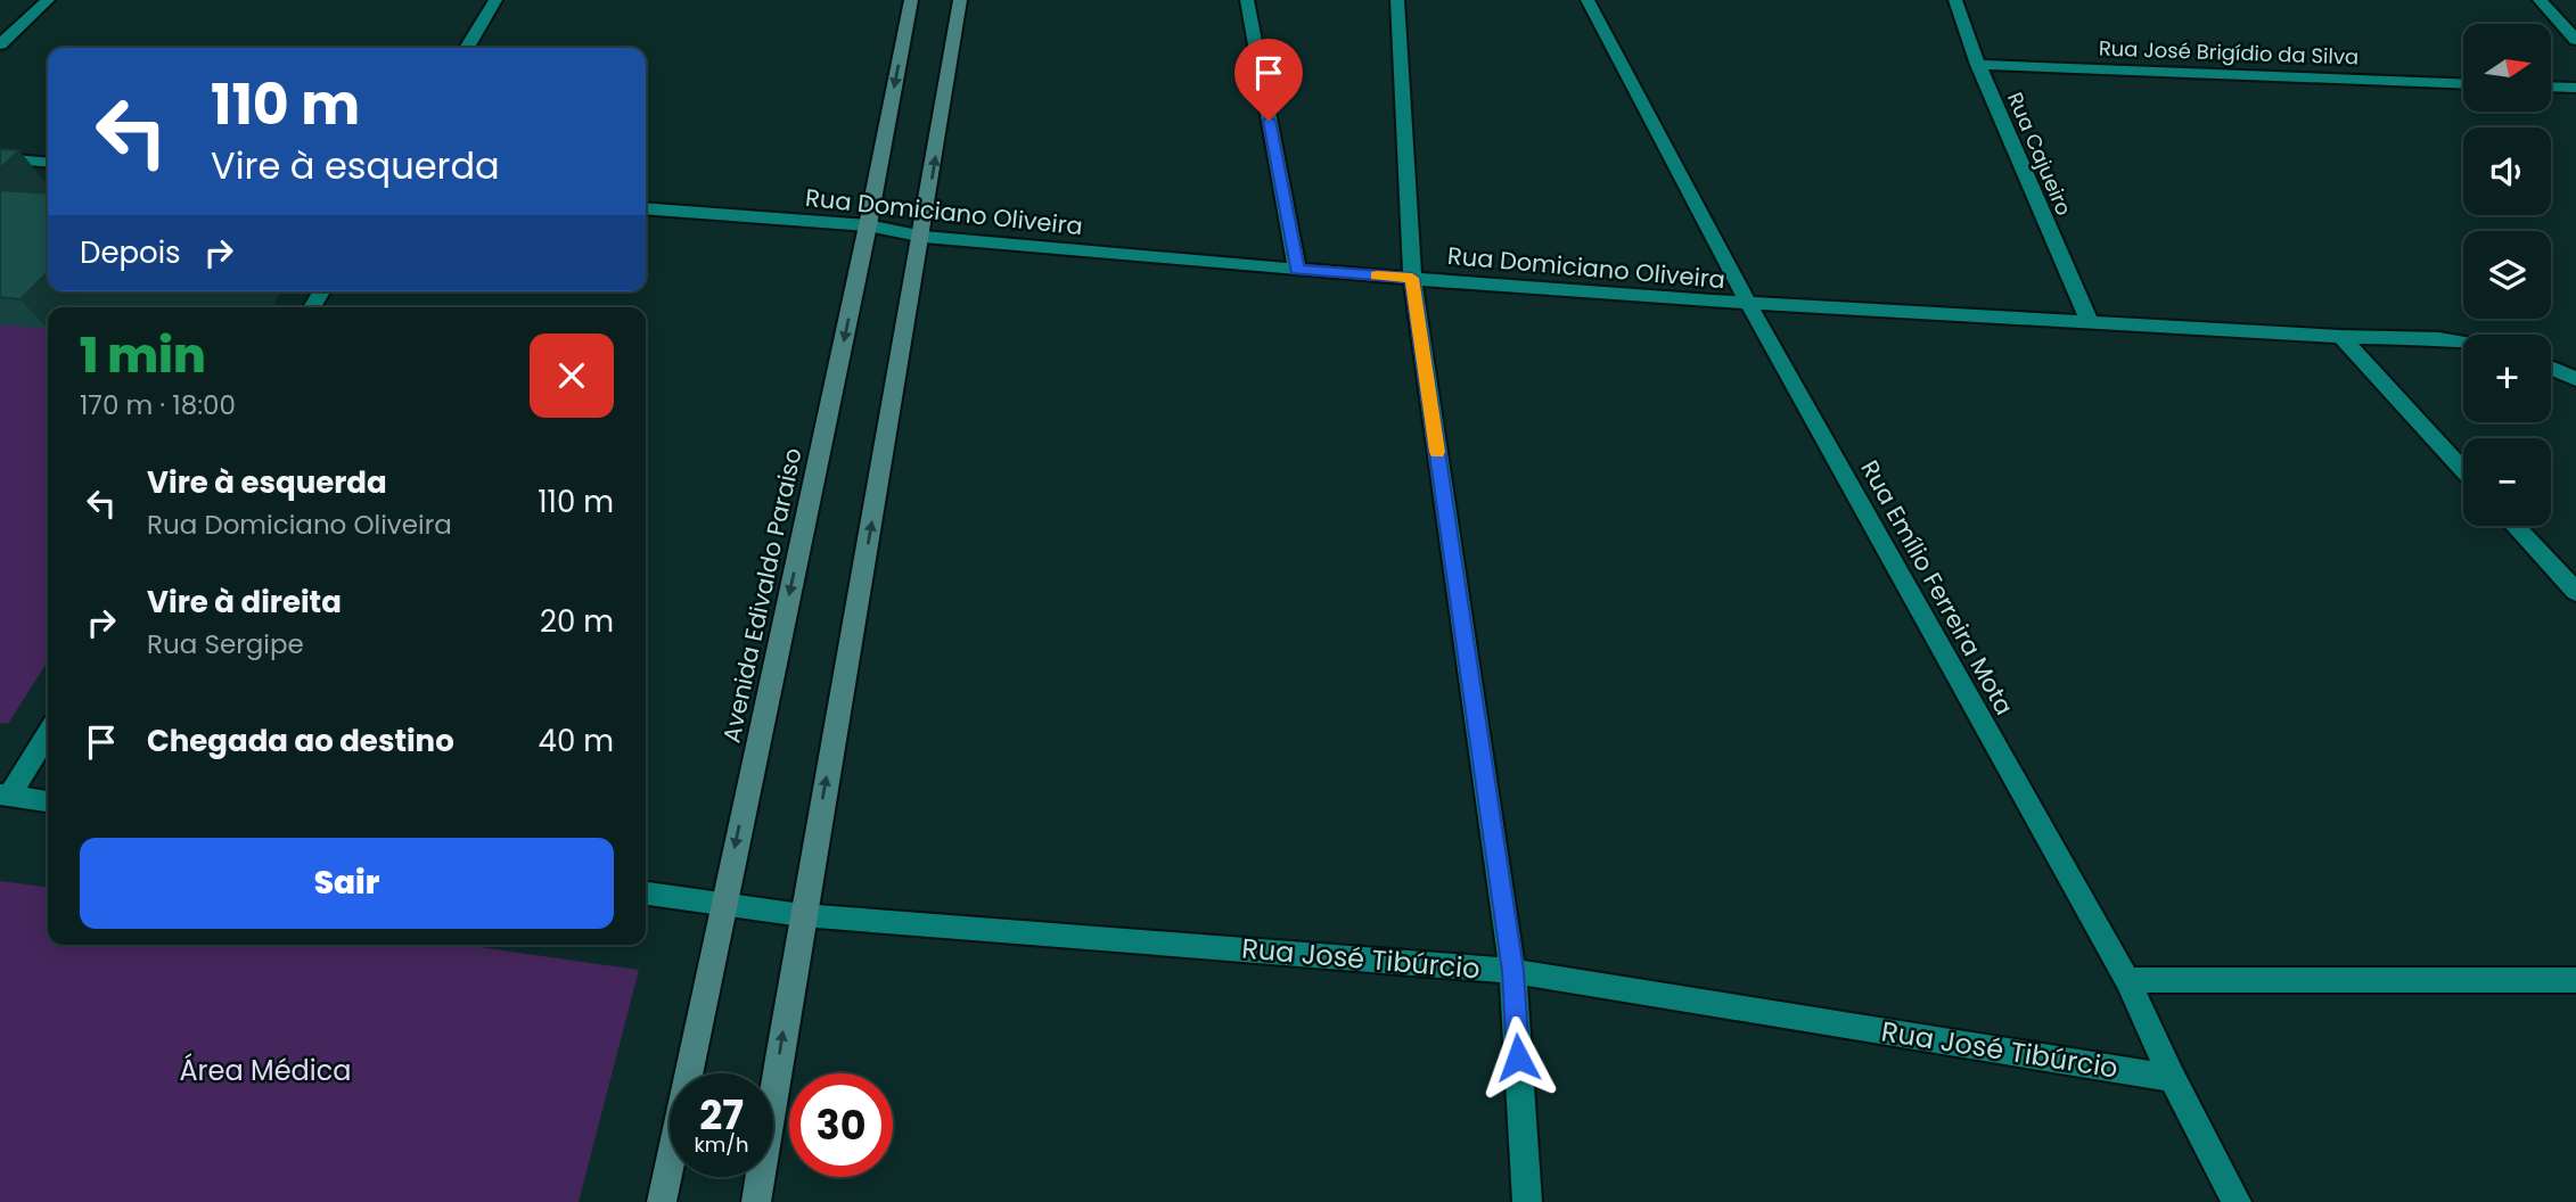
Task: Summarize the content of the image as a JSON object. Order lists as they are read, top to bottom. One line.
{"streets":{"main road":["Avenida Edivaldo Paraiso"],"street":["Rua José Brigídio da Silva","Rua Cajueiro","Rua Domiciano Oliveira","Rua Emílio Ferreira Mota","Rua José Tibúrcio"]},"crossings":[["Rua José Brigídio da Silva","Rua Cajueiro"],["Rua Cajueiro","Rua Domiciano Oliveira"],["Rua Domiciano Oliveira","Rua Emílio Ferreira Mota"],["Rua Domiciano Oliveira","Avenida Edivaldo Paraiso"],["Rua Emílio Ferreira Mota","Rua José Tibúrcio"],["Avenida Edivaldo Paraiso","Rua José Tibúrcio"]],"parks":["Área Médica"],"north":"right","page":{"map_buttons":["+","−"],"turn":["110 m","Vire à esquerda"],"then":"Depois","heading":["1 min","170 m · 18:00"],"list":[{"name":"Vire à esquerda","note":"Rua Domiciano Oliveira","value":"110 m"},{"name":"Vire à direita","note":"Rua Sergipe","value":"20 m"},{"name":"Chegada ao destino","value":"40 m"}],"buttons":"Sair","speed":"27 km/h","limit":"30"}}
